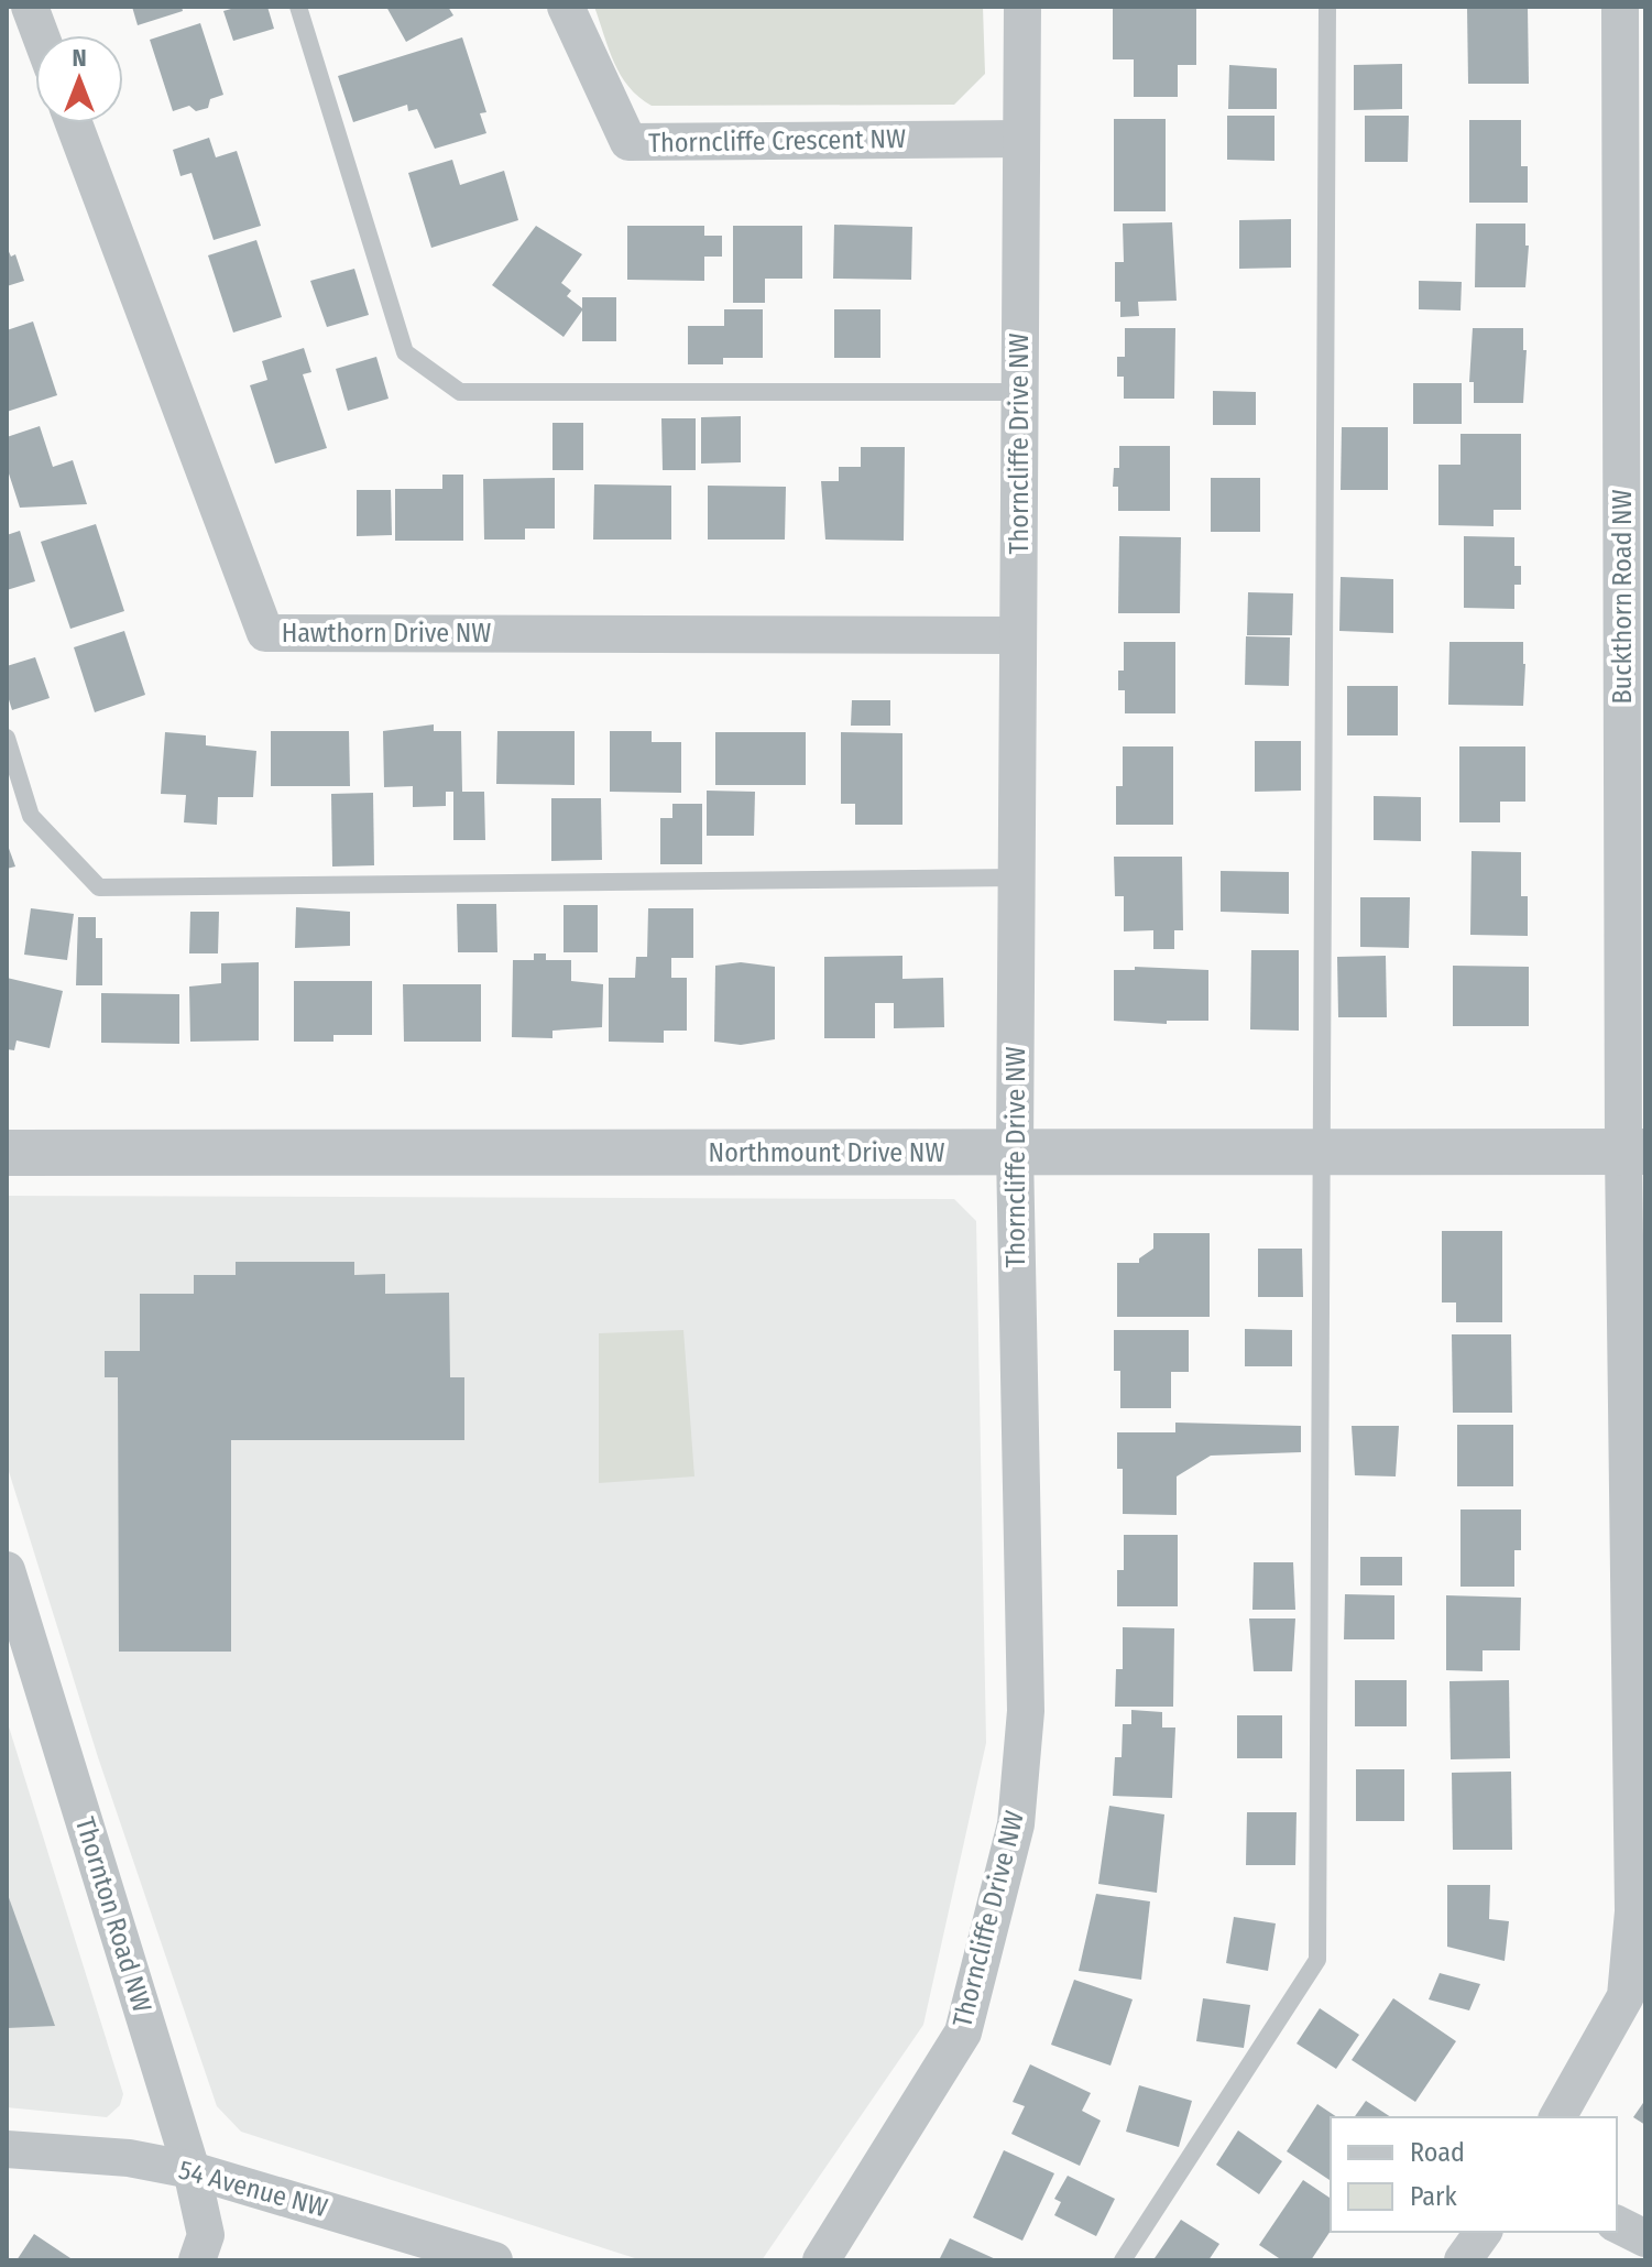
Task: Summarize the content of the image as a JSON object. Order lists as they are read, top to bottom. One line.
{"streets":{"street":["Thorncliffe Crescent NW","Thorncliffe Drive NW","Buckthorn Road NW","Hawthorn Drive NW","Northmount Drive NW","Thornton Road NW","54 Avenue NW"]},"crossings":[["Thorncliffe Crescent NW","Thorncliffe Drive NW"],["Thorncliffe Drive NW","Hawthorn Drive NW"],["Thorncliffe Drive NW","Northmount Drive NW"],["Buckthorn Road NW","Northmount Drive NW"],["Thornton Road NW","54 Avenue NW"]],"legend":["Road","Park"],"north":"top"}
